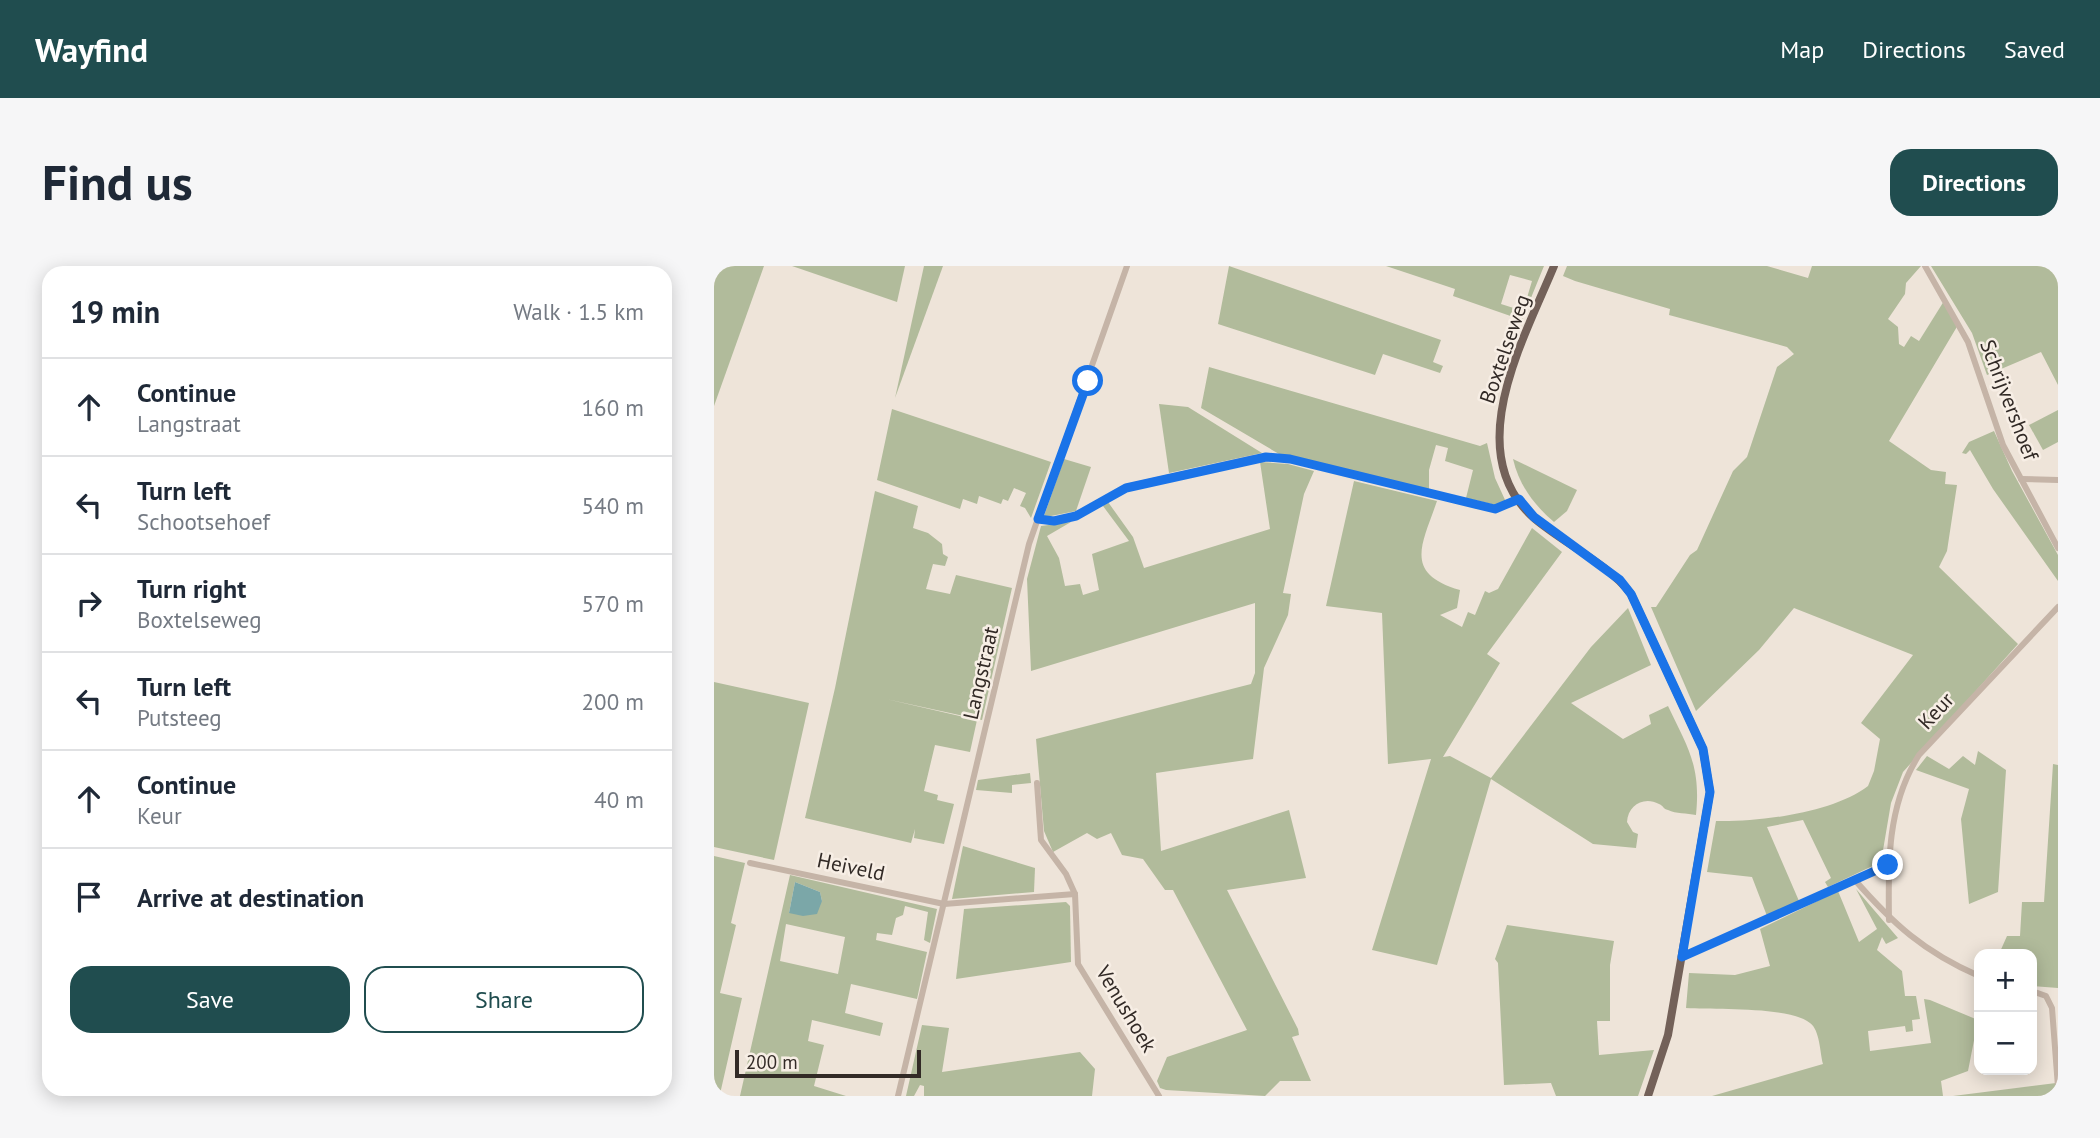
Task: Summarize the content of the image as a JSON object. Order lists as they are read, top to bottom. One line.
{"streets":{"main road":["Boxtelseweg"],"street":["Schrijvershoef","Langstraat","Keur","Heiveld","Venushoek"]},"crossings":[["Langstraat","Heiveld"]],"scale_bar":"200 m","page":{"header":"Wayfind","nav":["Map","Directions","Saved"],"buttons":["Directions",["Save","Share"]],"title":"Find us","heading":["19 min","Walk · 1.5 km"],"list":[["Continue","Langstraat","160 m"],["Turn left","Schootsehoef","540 m"],["Turn right","Boxtelseweg","570 m"],["Turn left","Putsteeg","200 m"],["Continue","Keur","40 m"],"Arrive at destination"],"map_buttons":["+","−"],"scale":"200 m"}}
